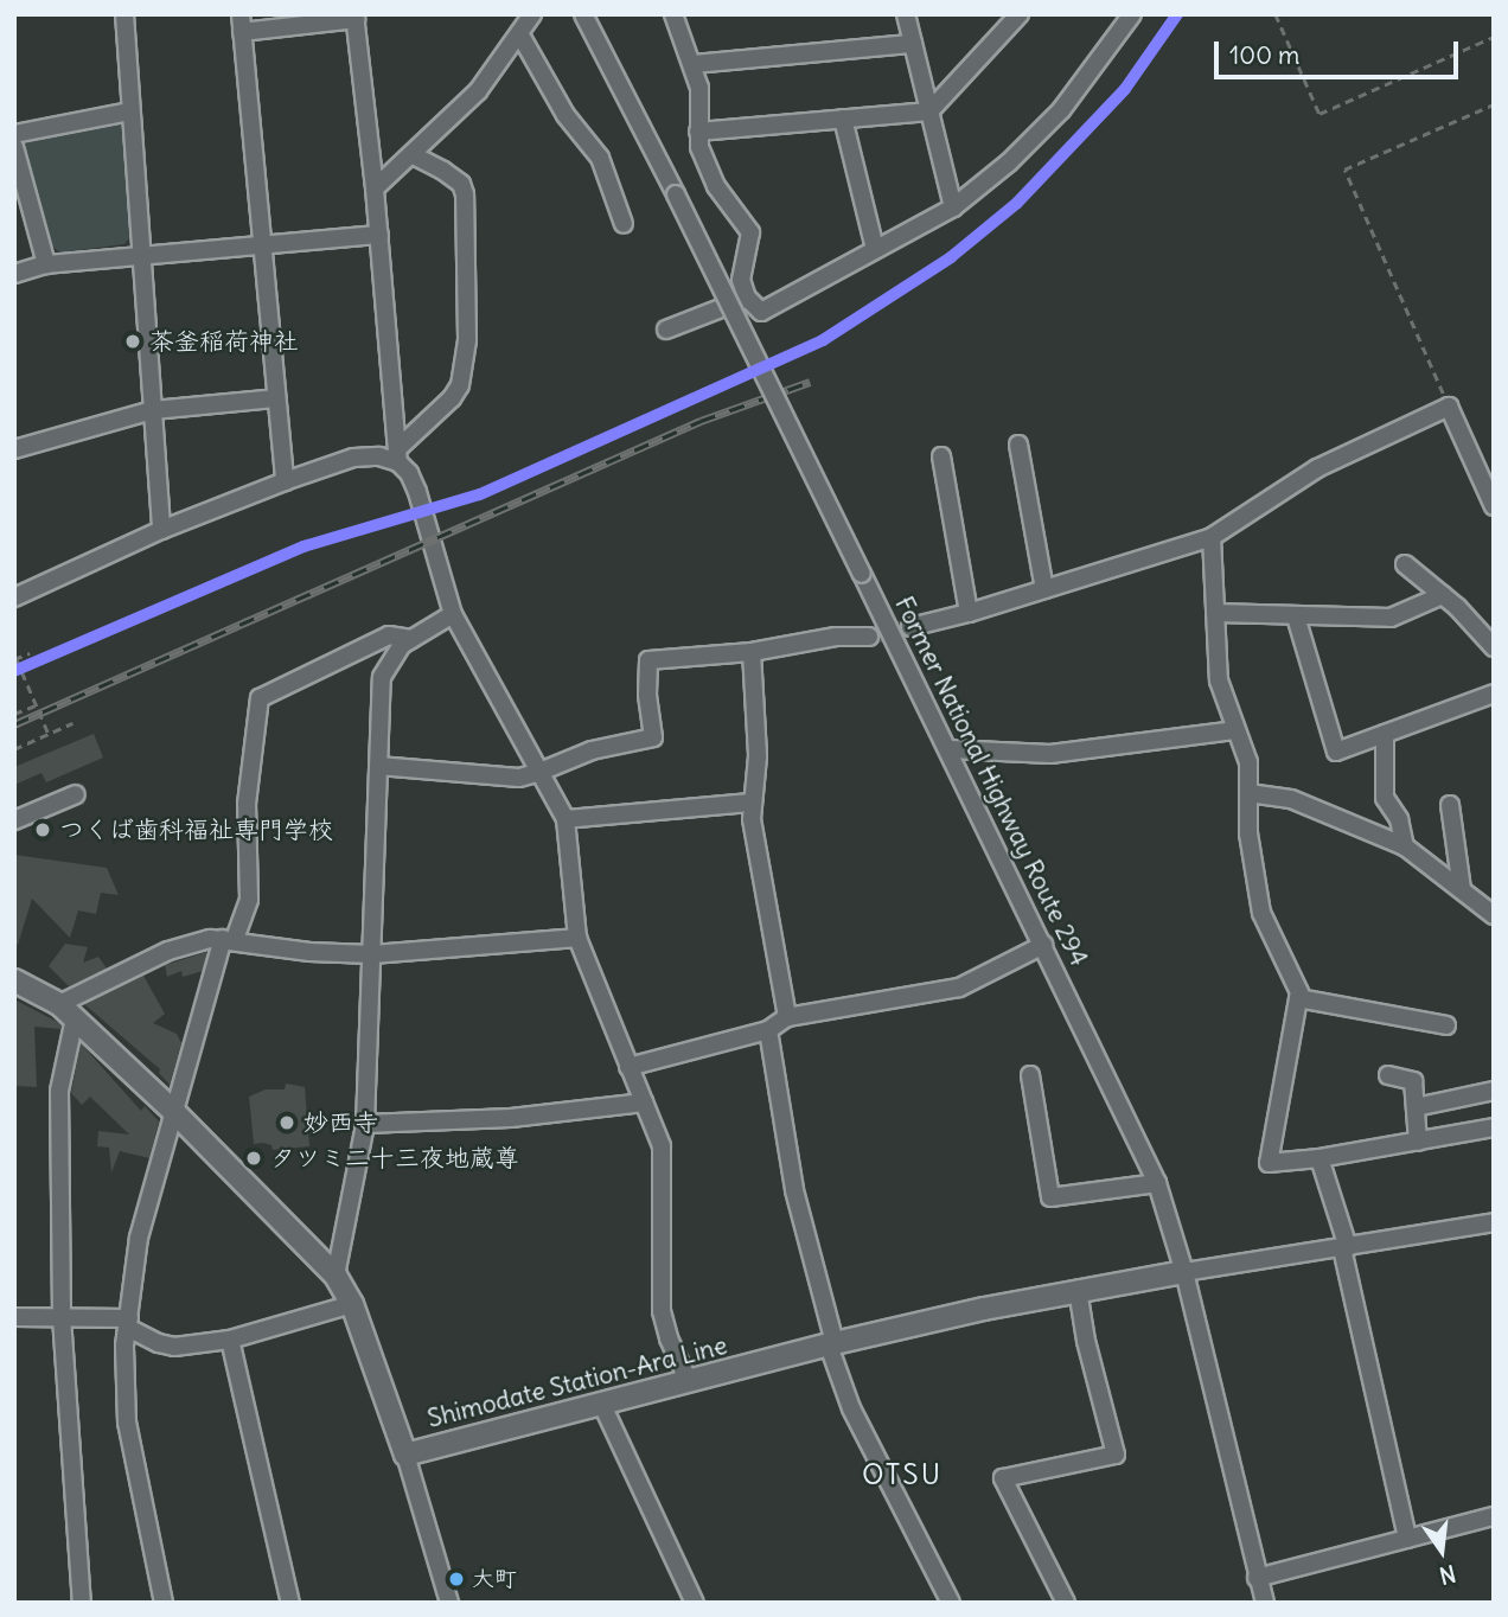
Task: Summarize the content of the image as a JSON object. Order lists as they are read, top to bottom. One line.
{"streets":{"main road":["Shimodate Station-Ara Line"],"street":["Former National Highway Route 294"]},"crossings":[["Former National Highway Route 294","Shimodate Station-Ara Line"]],"districts":["OTSU"],"places":["茶釜稲荷神社","つくば歯科福祉専門学校","妙西寺","タツミ二十三夜地蔵尊","大町"],"scale_bar":"100 m","north":"bottom"}
